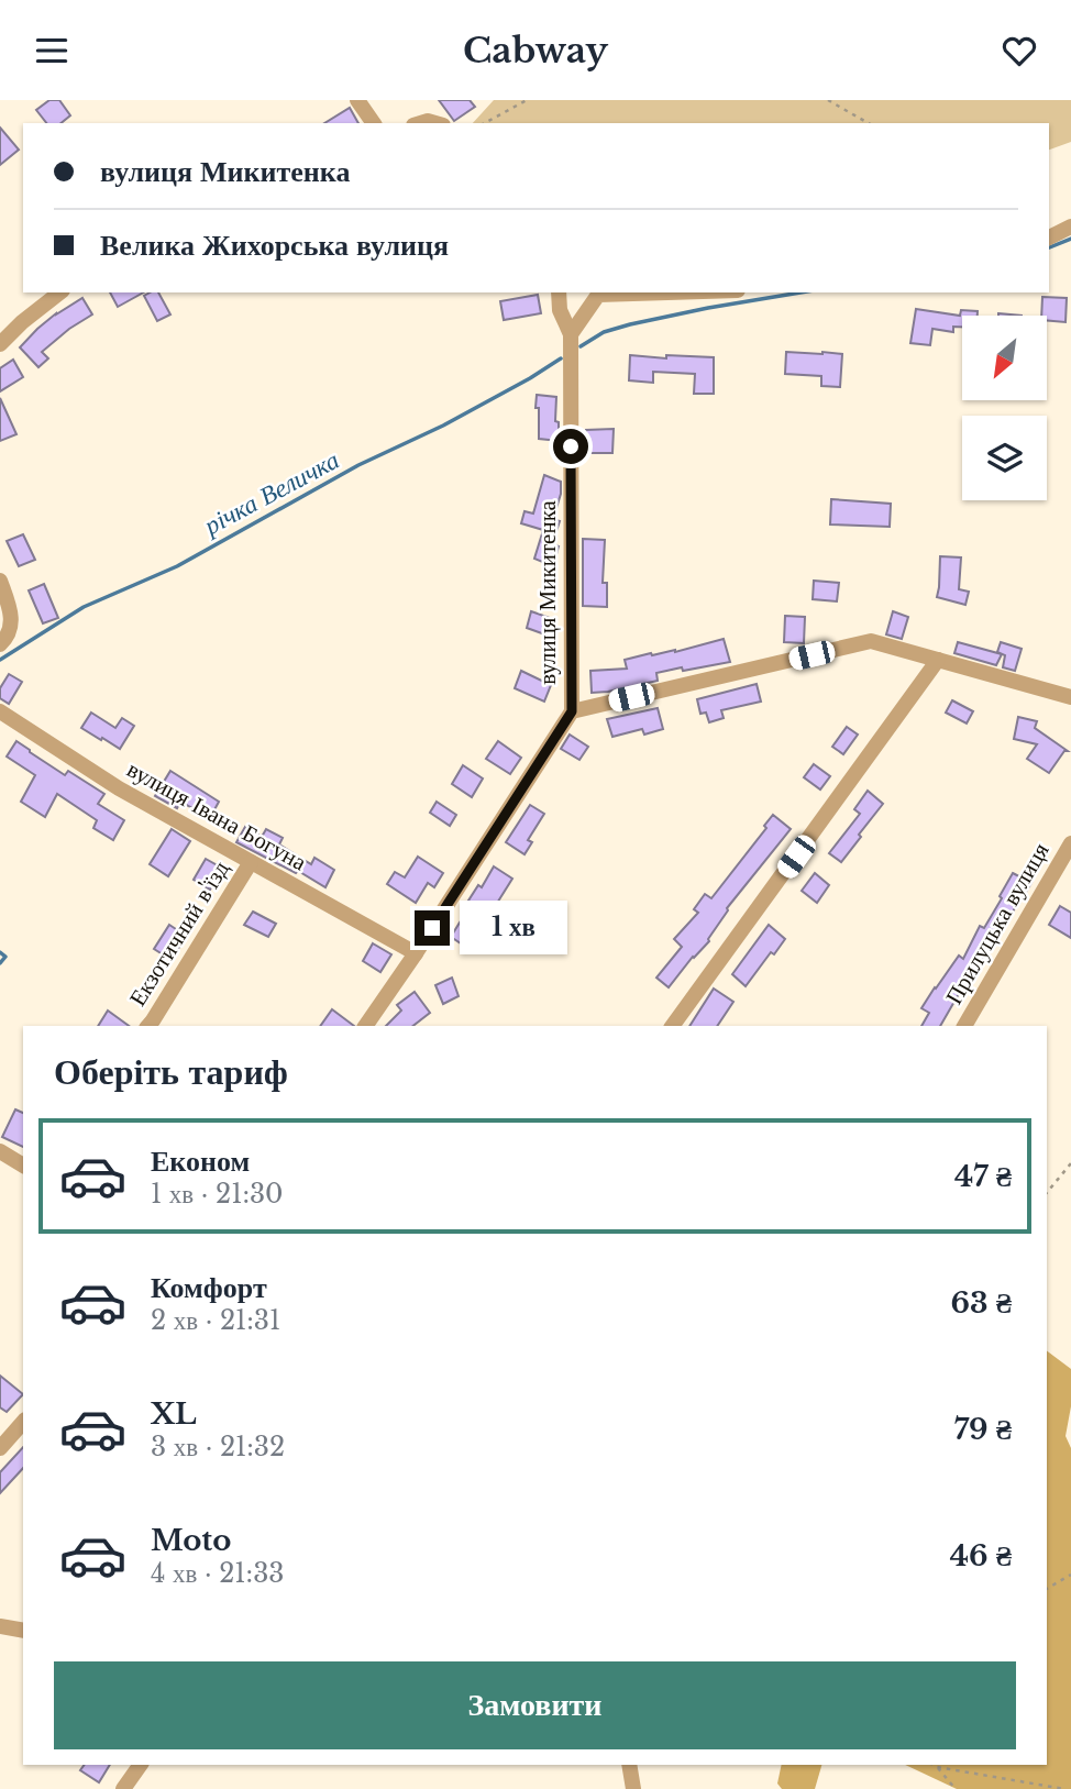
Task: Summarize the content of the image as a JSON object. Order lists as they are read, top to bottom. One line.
{"streets":{"street":["вулиця Микитенка","вулиця Івана Богуна","Прилуцька вулиця","Екзотичний в'їзд"]},"crossings":[["вулиця Івана Богуна","Екзотичний в'їзд"]],"water":["річка Величка"],"north":"bottom left","page":{"header":"Cabway","banner":["вулиця Микитенка","Велика Жихорська вулиця"],"bubble":"1 хв","heading":"Оберіть тариф","list":[{"name":"Економ","note":"1 хв · 21:30","value":"47 ₴"},{"name":"Комфорт","note":"2 хв · 21:31","value":"63 ₴"},{"name":"XL","note":"3 хв · 21:32","value":"79 ₴"},{"name":"Moto","note":"4 хв · 21:33","value":"46 ₴"}],"buttons":"Замовити"}}
